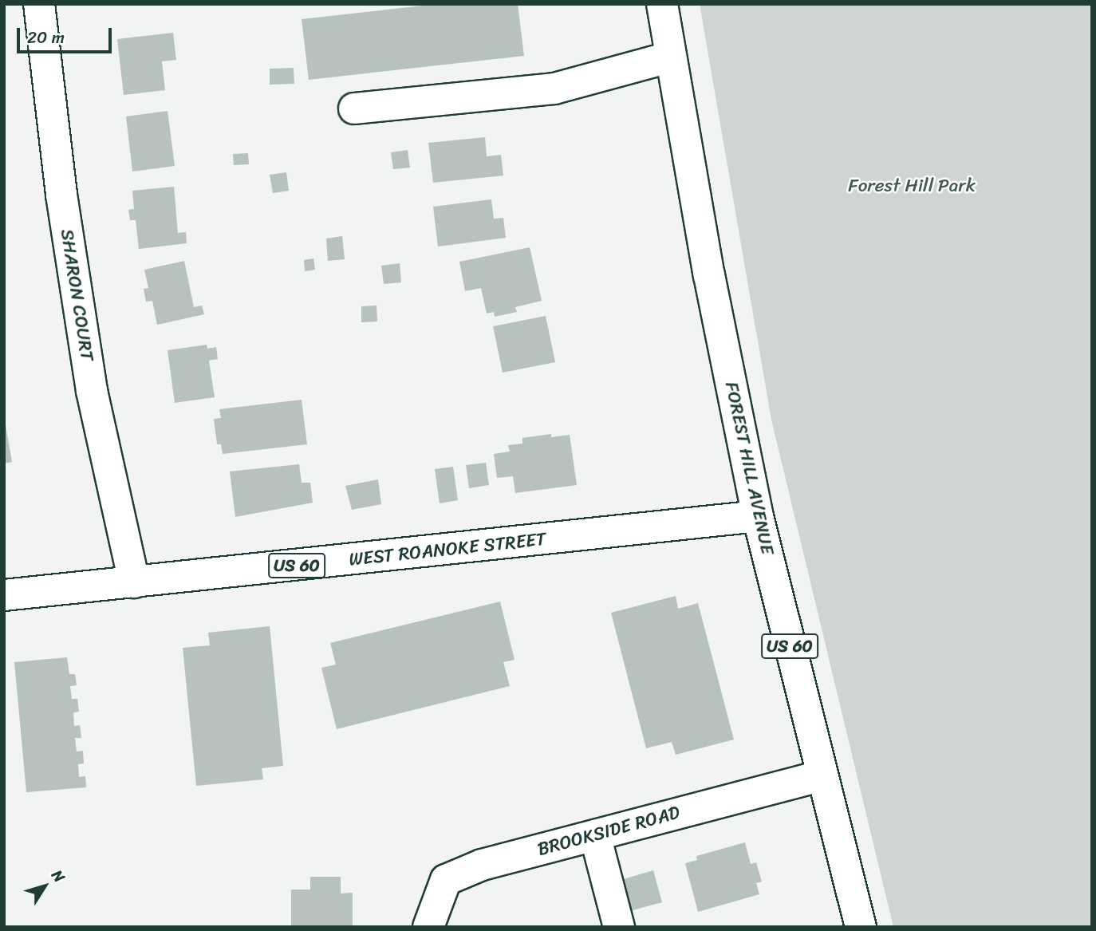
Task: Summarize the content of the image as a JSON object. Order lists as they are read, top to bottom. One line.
{"streets":{"main road":["SHARON COURT","FOREST HILL AVENUE","WEST ROANOKE STREET","US 60","BROOKSIDE ROAD"]},"crossings":[["SHARON COURT","WEST ROANOKE STREET"],["FOREST HILL AVENUE","WEST ROANOKE STREET"],["FOREST HILL AVENUE","BROOKSIDE ROAD"]],"parks":["Forest Hill Park"],"scale_bar":"20 m","north":"top right"}
